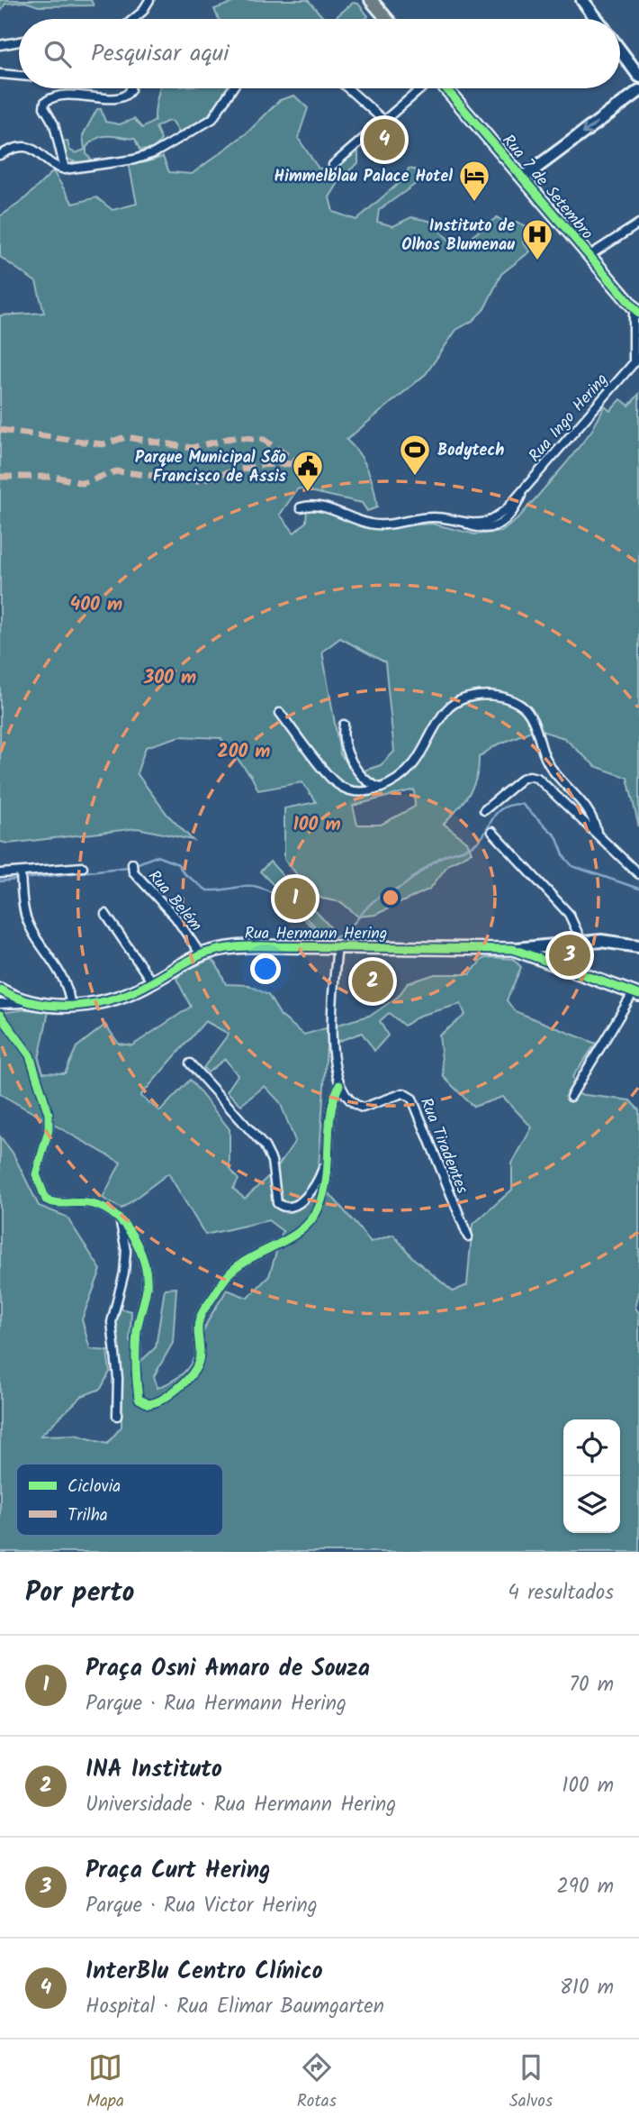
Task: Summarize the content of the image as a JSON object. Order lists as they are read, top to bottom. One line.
{"streets":{"main road":["Rua 7 de Setembro"],"street":["Rua Ingo Hering","Rua Belém","Rua Hermann Hering","Rua Tiradentes"]},"crossings":[["Rua Belém","Rua Hermann Hering"]],"places":{"hotel":["Himmelblau Palace Hotel"],"hospital":["Instituto de Olhos Blumenau"],"sports":["Bodytech"],"public building":["Parque Municipal São Francisco de Assis"]},"legend":["Ciclovia","Trilha"],"page":{"search":"Pesquisar aqui","pins":["4","1","3","2"],"heading":["Por perto","4 resultados"],"list":[{"mark":"1","name":"Praça Osni Amaro de Souza","note":"Parque · Rua Hermann Hering","value":"70 m"},{"mark":"2","name":"INA Instituto","note":"Universidade · Rua Hermann Hering","value":"100 m"},{"mark":"3","name":"Praça Curt Hering","note":"Parque · Rua Victor Hering","value":"290 m"},{"mark":"4","name":"InterBlu Centro Clínico","note":"Hospital · Rua Elimar Baumgarten","value":"810 m"}],"nav":["Mapa","Rotas","Salvos"]},"rings":["400 m","300 m","200 m","100 m"]}
